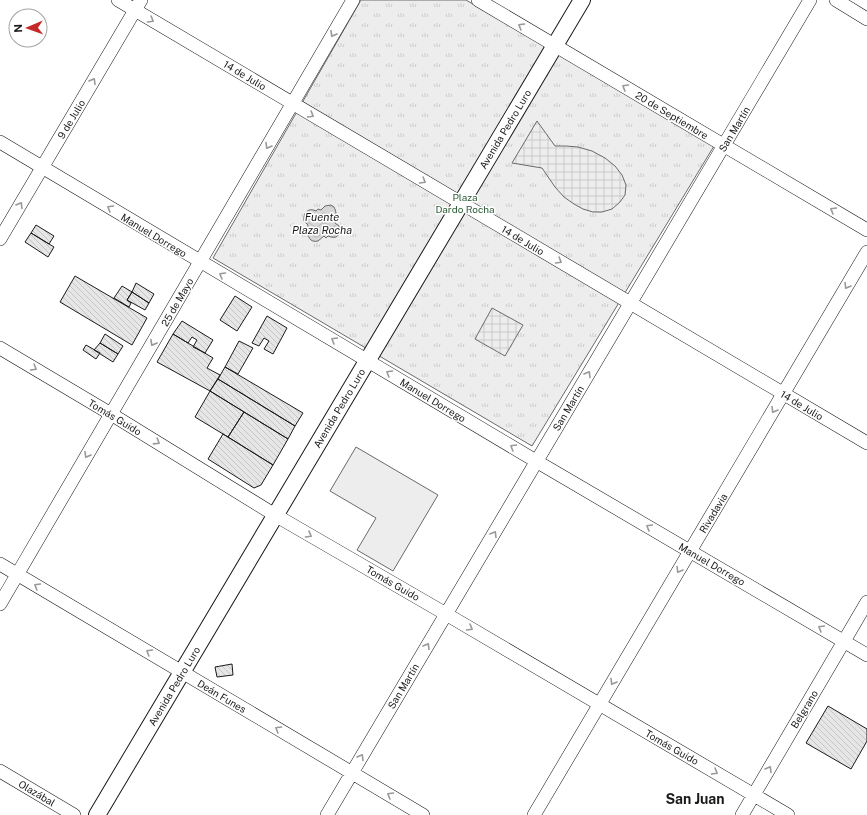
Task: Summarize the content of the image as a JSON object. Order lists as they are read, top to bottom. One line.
{"streets":{"main road":["Avenida Pedro Luro"],"street":["14 de Julio","20 de Septiembre","9 de Julio","San Martín","Manuel Dorrego","25 de Mayo","Tomás Guido","Rivadavia","Deán Funes","Belgrano","Olazábal"]},"crossings":[["14 de Julio","9 de Julio"],["14 de Julio","Avenida Pedro Luro"],["14 de Julio","San Martín"],["14 de Julio","25 de Mayo"],["14 de Julio","Rivadavia"],["20 de Septiembre","Avenida Pedro Luro"],["20 de Septiembre","San Martín"],["9 de Julio","Manuel Dorrego"],["Avenida Pedro Luro","Manuel Dorrego"],["Avenida Pedro Luro","Tomás Guido"],["Avenida Pedro Luro","Deán Funes"],["San Martín","Manuel Dorrego"],["San Martín","Tomás Guido"],["San Martín","Deán Funes"],["Manuel Dorrego","25 de Mayo"],["Manuel Dorrego","Rivadavia"],["Manuel Dorrego","Belgrano"],["25 de Mayo","Tomás Guido"],["25 de Mayo","Deán Funes"],["Tomás Guido","Rivadavia"],["Tomás Guido","Belgrano"]],"one_way":["14 de Julio","20 de Septiembre","9 de Julio","San Martín","Manuel Dorrego","25 de Mayo","Tomás Guido","Rivadavia","Deán Funes","Belgrano"],"districts":["San Juan"],"water":["Fuente Plaza Rocha"],"parks":["Plaza Dardo Rocha"],"north":"left"}
